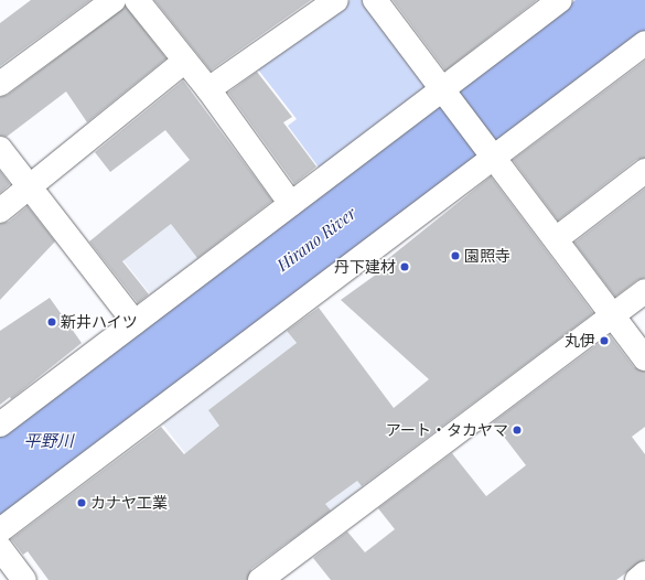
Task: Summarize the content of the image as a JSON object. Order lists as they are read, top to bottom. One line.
{"water":["Hirano River","平野川"],"places":["園照寺","丹下建材","新井ハイツ","丸伊","アート・タカヤマ","カナヤ工業"]}
